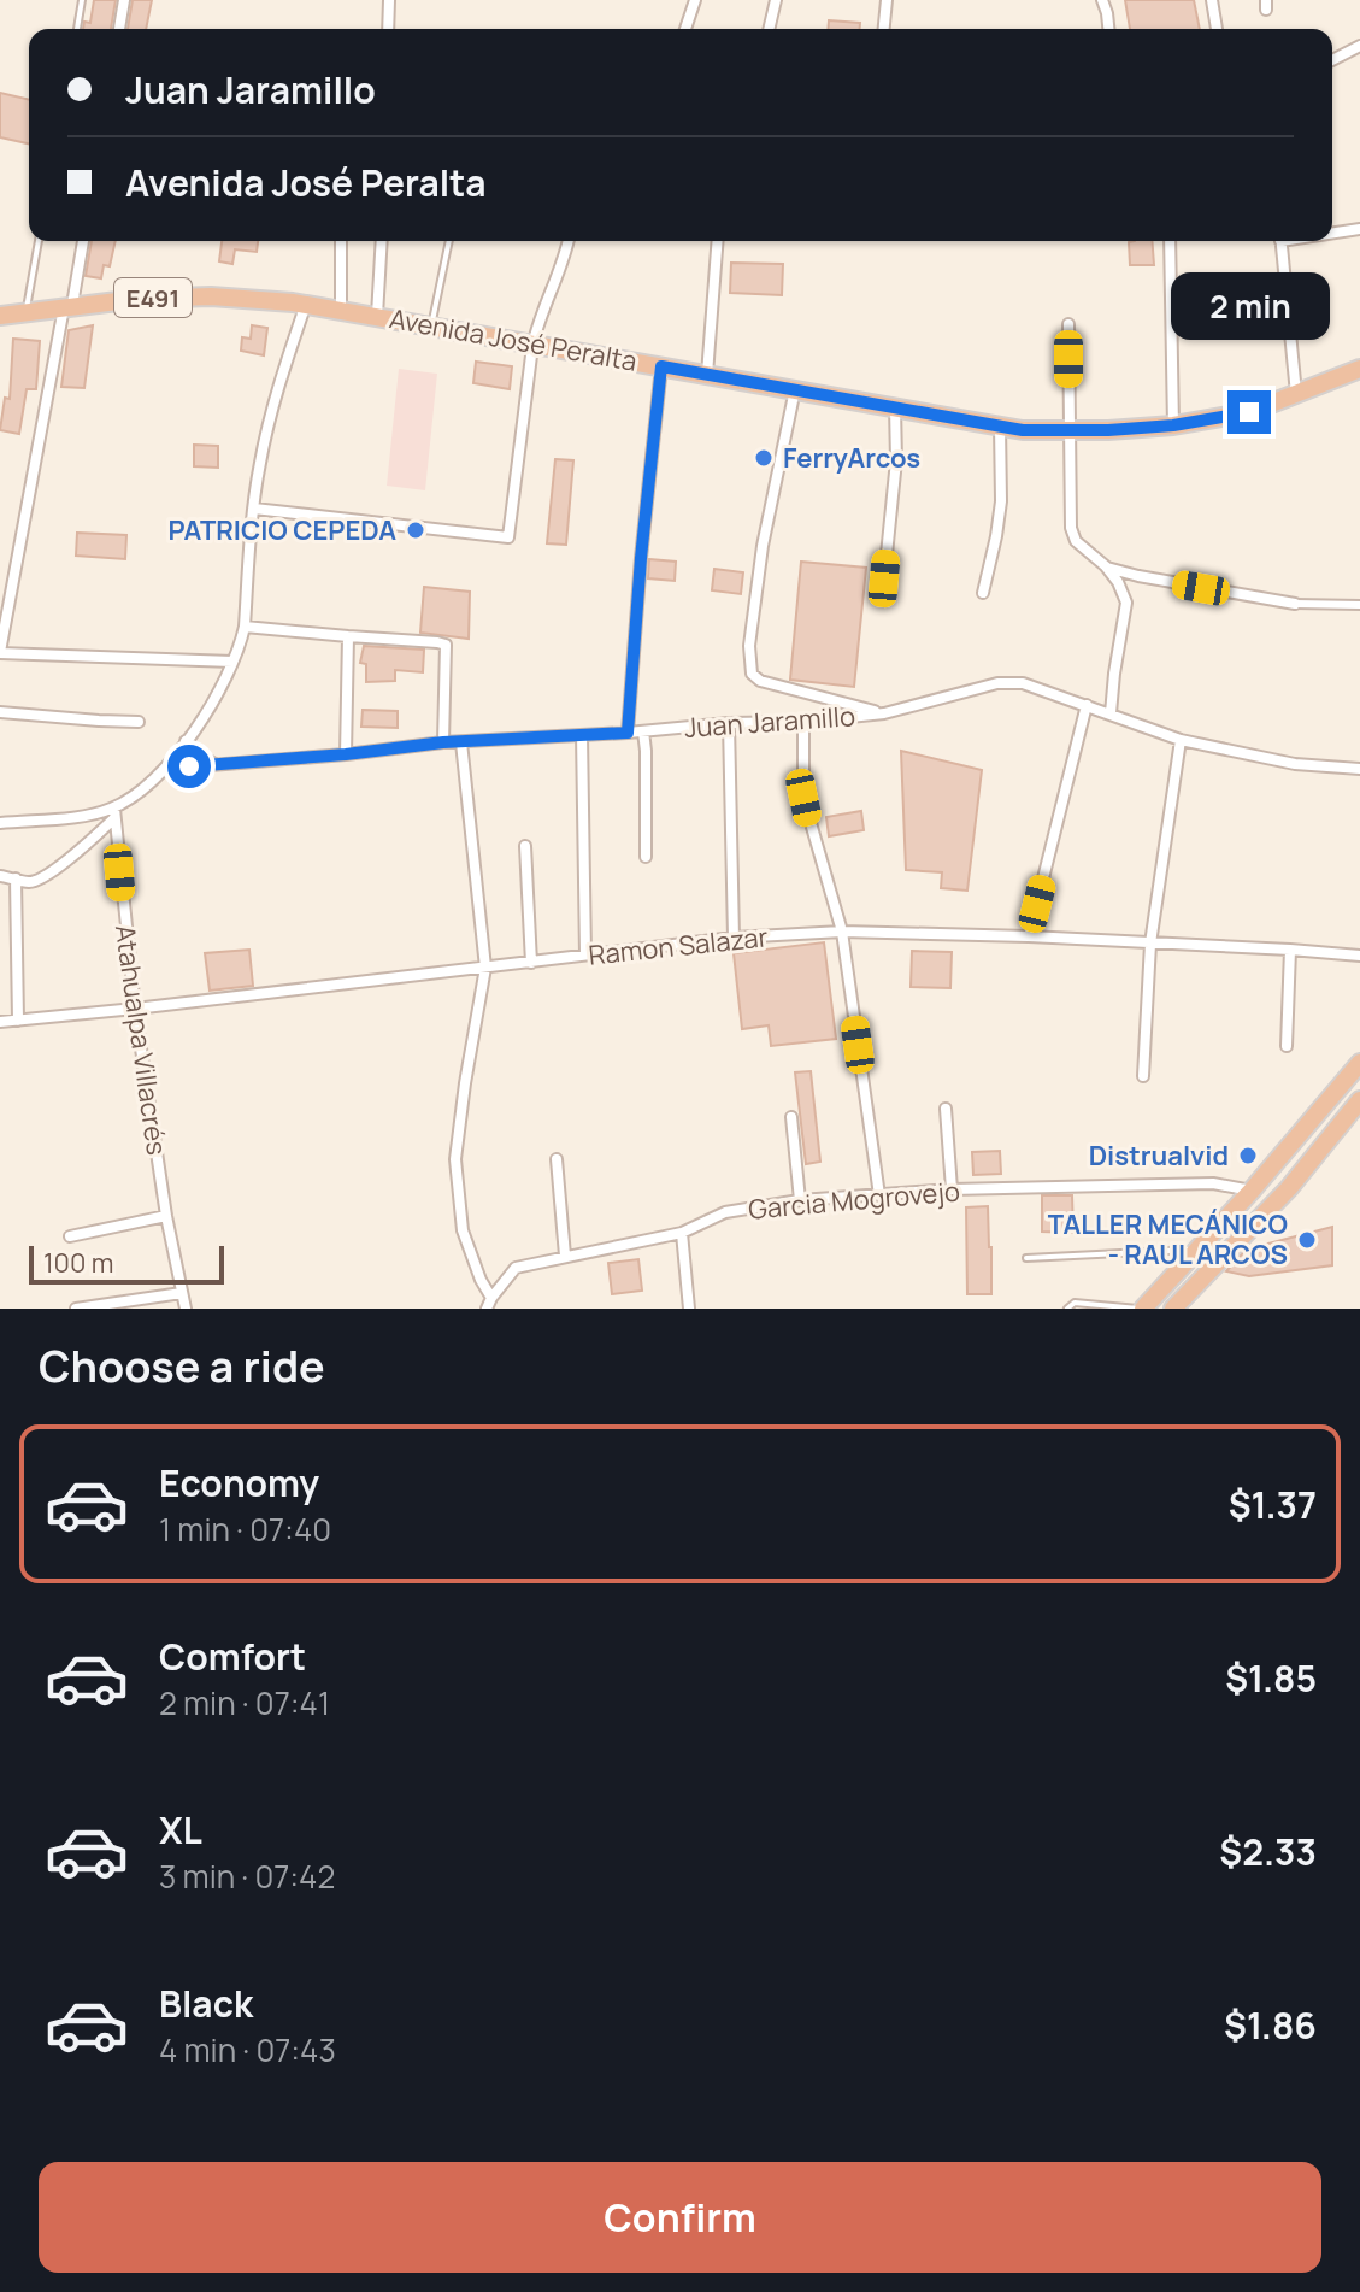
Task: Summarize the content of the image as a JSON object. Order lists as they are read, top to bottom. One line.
{"streets":{"highway":["E491","Avenida José Peralta"],"street":["Juan Jaramillo","Ramon Salazar","Atahualpa Villacrés","Garcia Mogrovejo"]},"crossings":[["Ramon Salazar","Atahualpa Villacrés"]],"places":["FerryArcos","PATRICIO CEPEDA","Distrualvid","TALLER MECÁNICO - RAUL ARCOS"],"scale_bar":"100 m","page":{"banner":["Juan Jaramillo","Avenida José Peralta"],"bubble":"2 min","scale":"100 m","heading":"Choose a ride","list":[{"name":"Economy","note":"1 min · 07:40","value":"$1.37"},{"name":"Comfort","note":"2 min · 07:41","value":"$1.85"},{"name":"XL","note":"3 min · 07:42","value":"$2.33"},{"name":"Black","note":"4 min · 07:43","value":"$1.86"}],"buttons":"Confirm"}}
